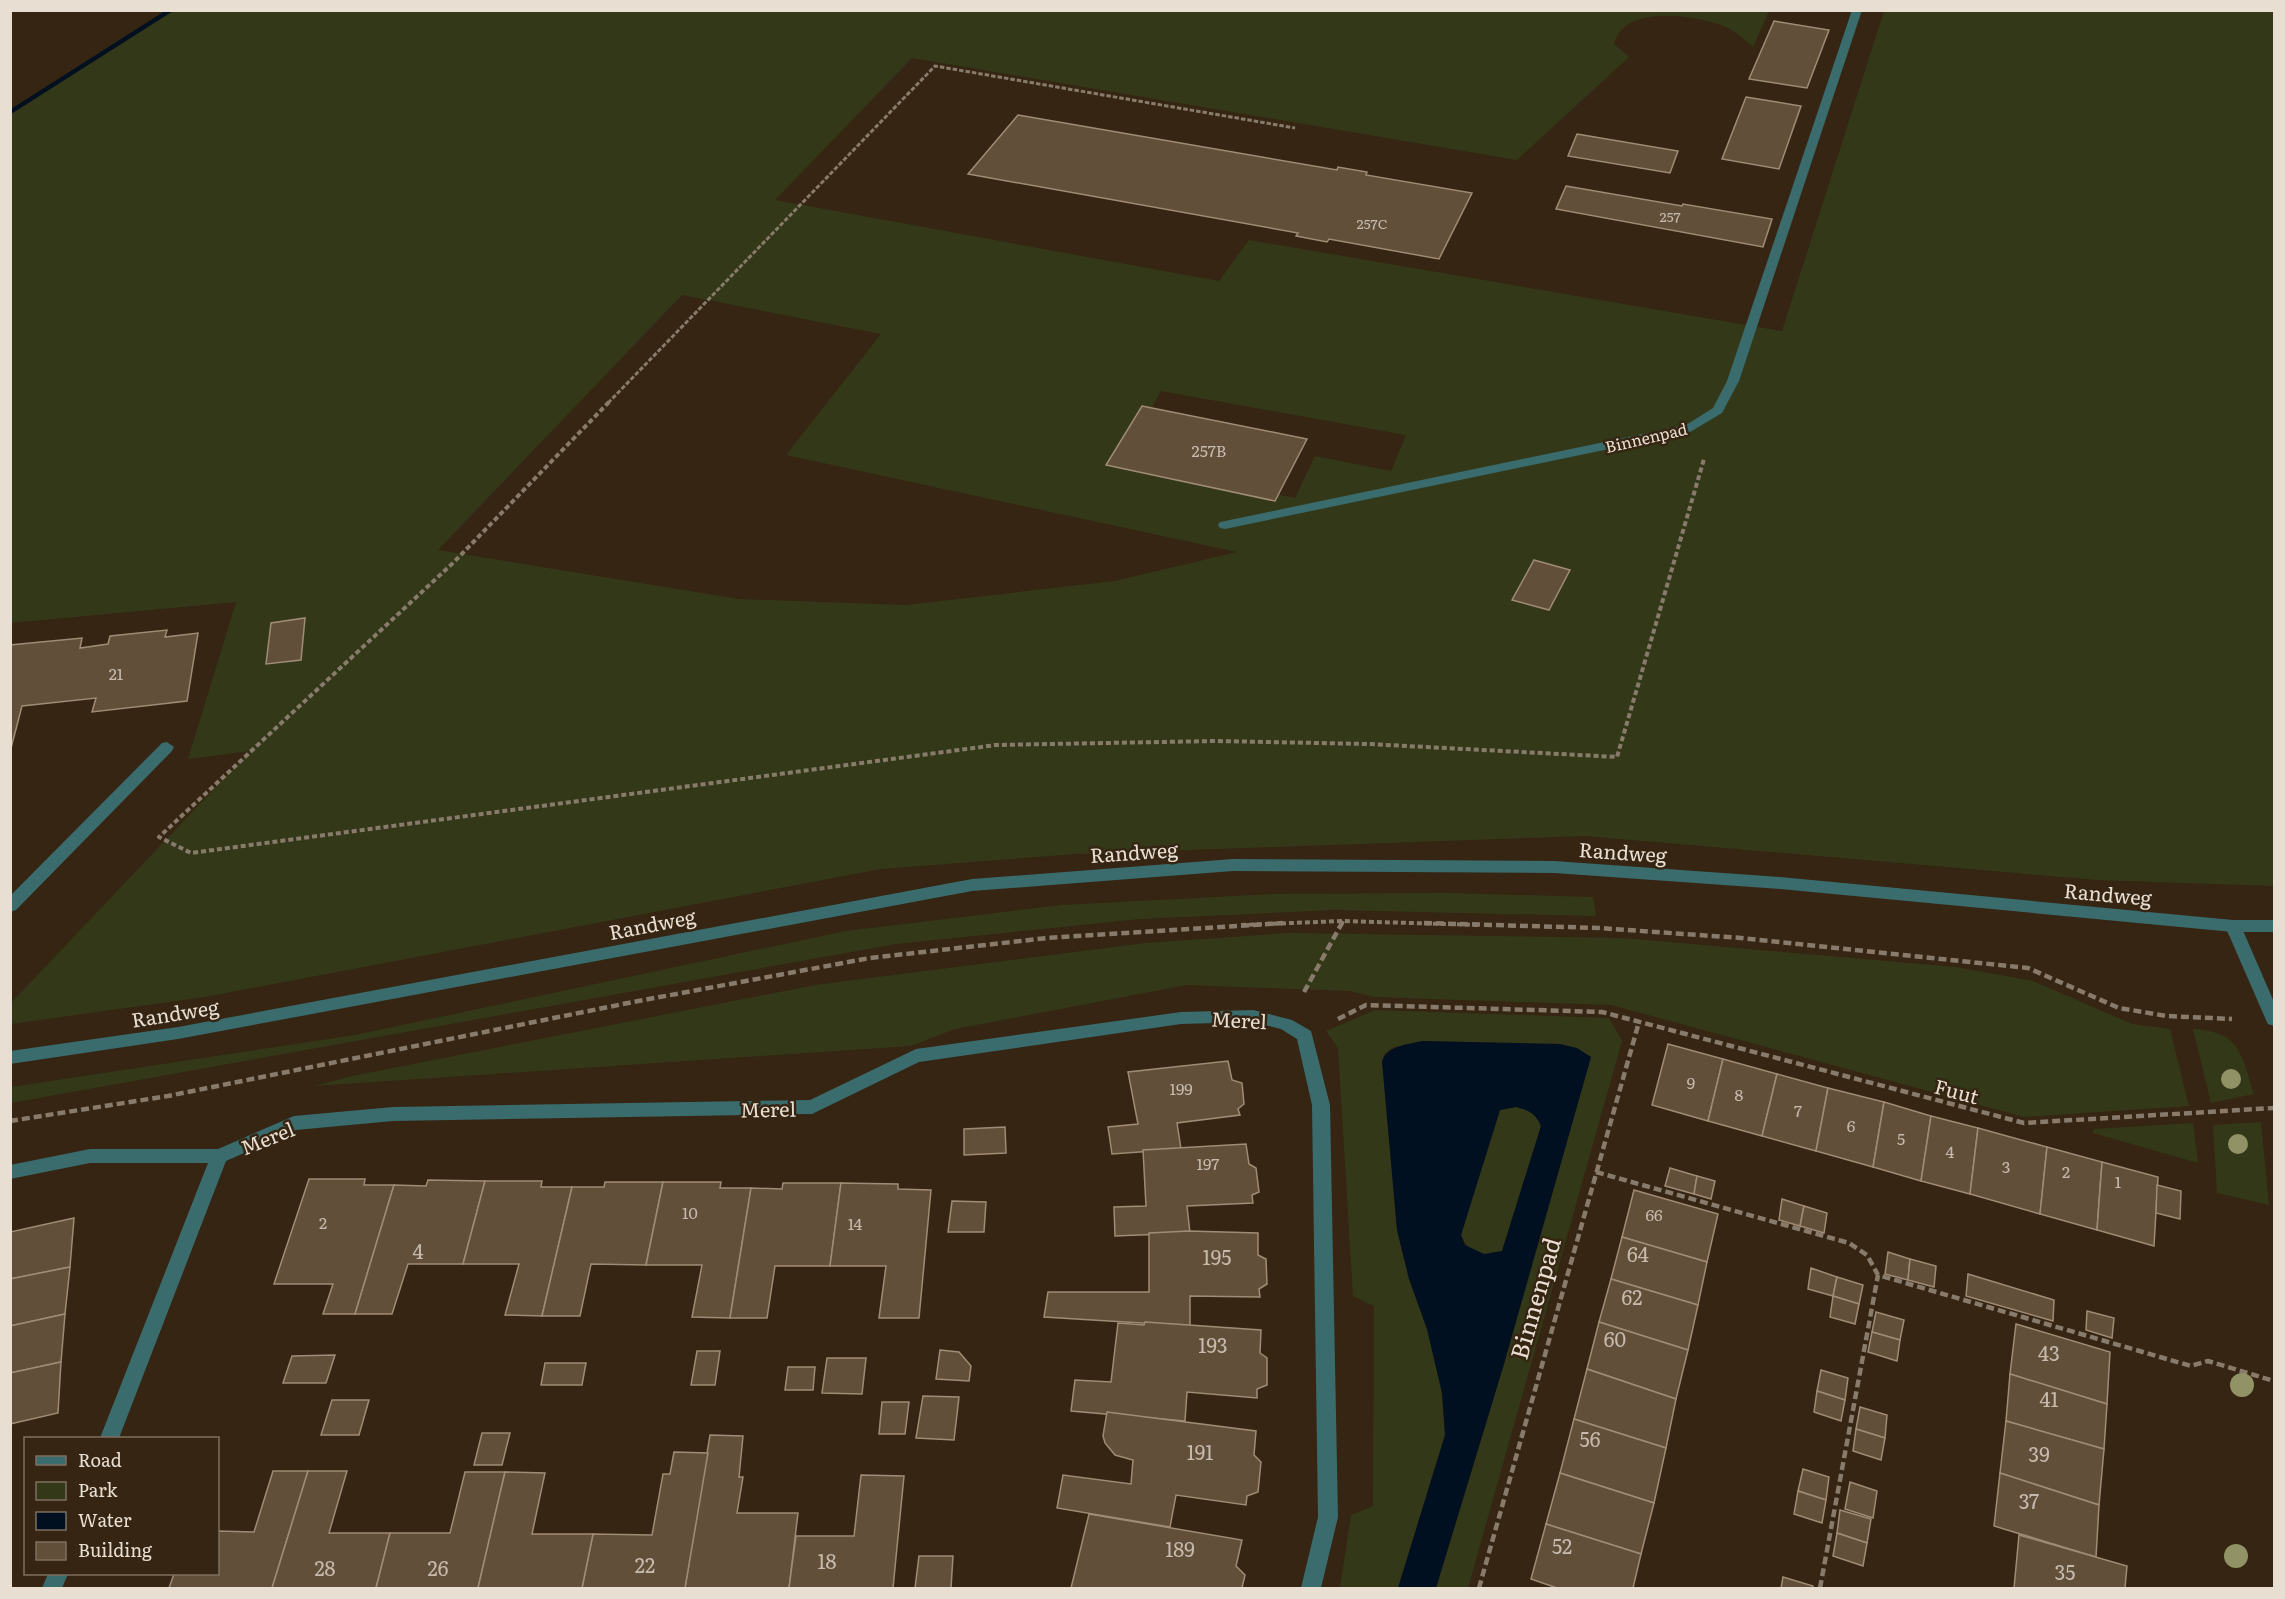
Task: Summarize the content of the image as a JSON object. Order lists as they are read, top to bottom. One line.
{"streets":{"street":["Binnenpad","Randweg","Merel"],"path":["Fuut"]},"crossings":[["Binnenpad","Fuut"],["Merel","Fuut"]],"house_numbers":["257","257C","257B","21","9","199","8","7","6","5","4","197","3","2","1","10","66","2","14","4","64","195","62","60","193","43","41","56","191","39","37","52","189","18","22","28","26","35"],"legend":["Road","Park","Water","Building"]}
